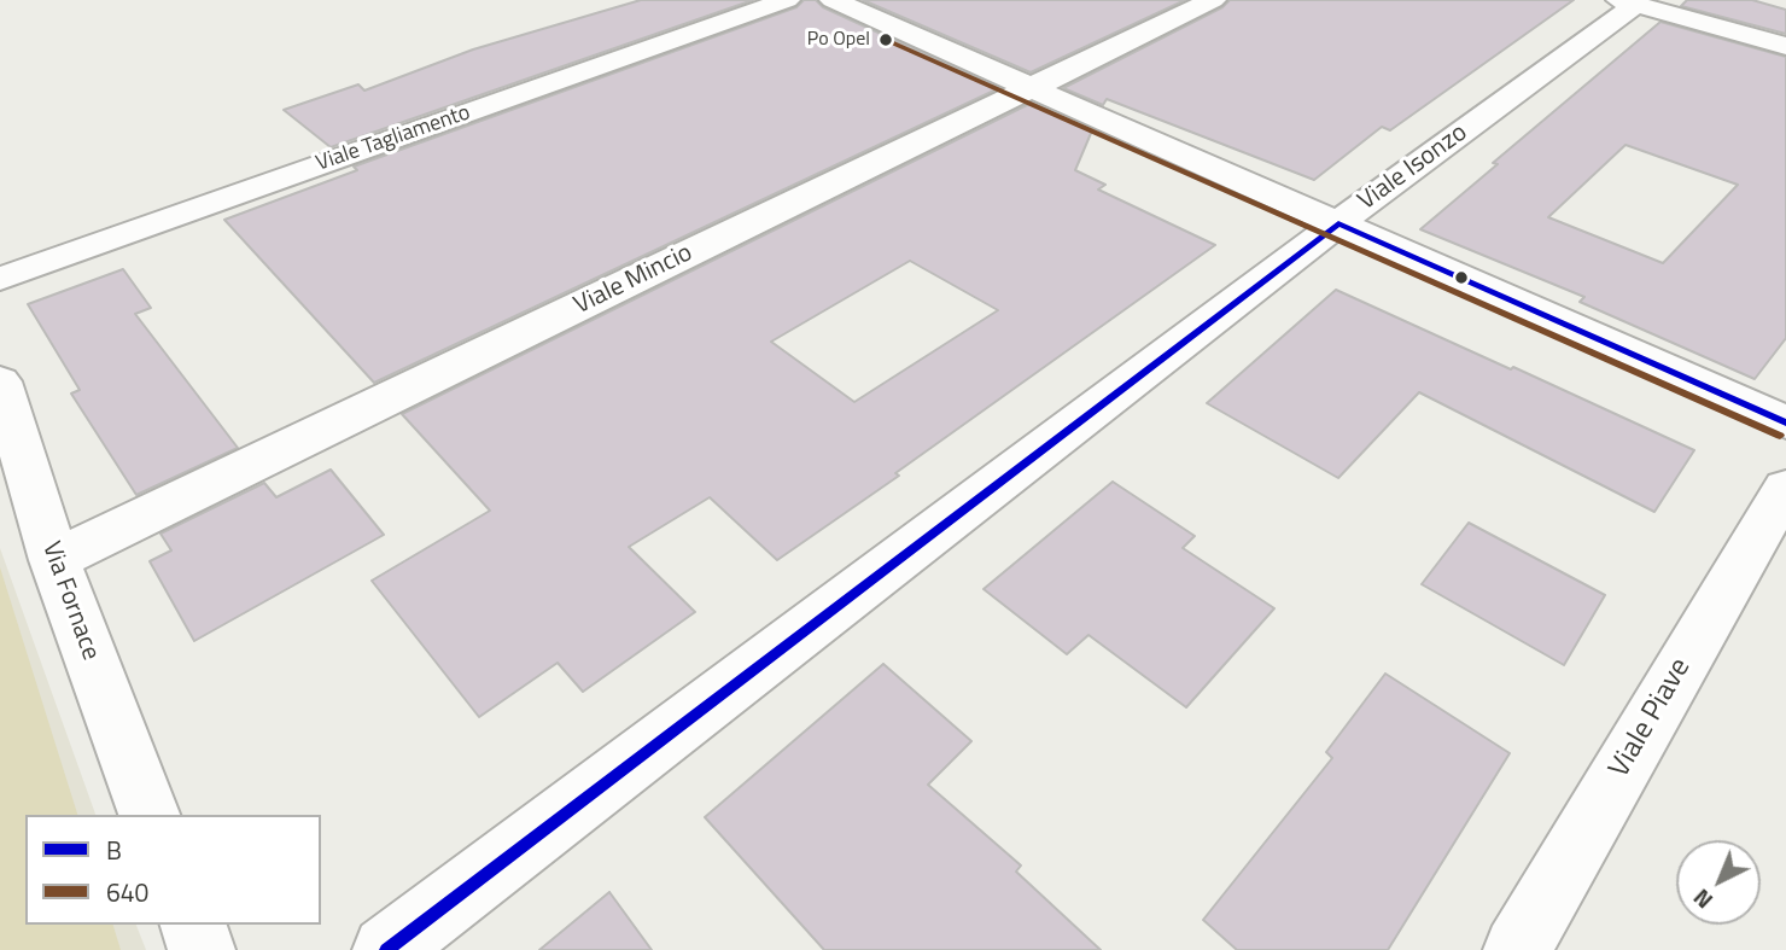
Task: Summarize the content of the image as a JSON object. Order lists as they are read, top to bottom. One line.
{"streets":{"street":["Viale Tagliamento","Viale Isonzo","Viale Mincio","Via Fornace","Viale Piave"]},"crossings":[["Viale Mincio","Via Fornace"]],"places":["Po Opel"],"lines":["transit line 640","transit line B"],"legend":["B","640"],"north":"bottom left"}
